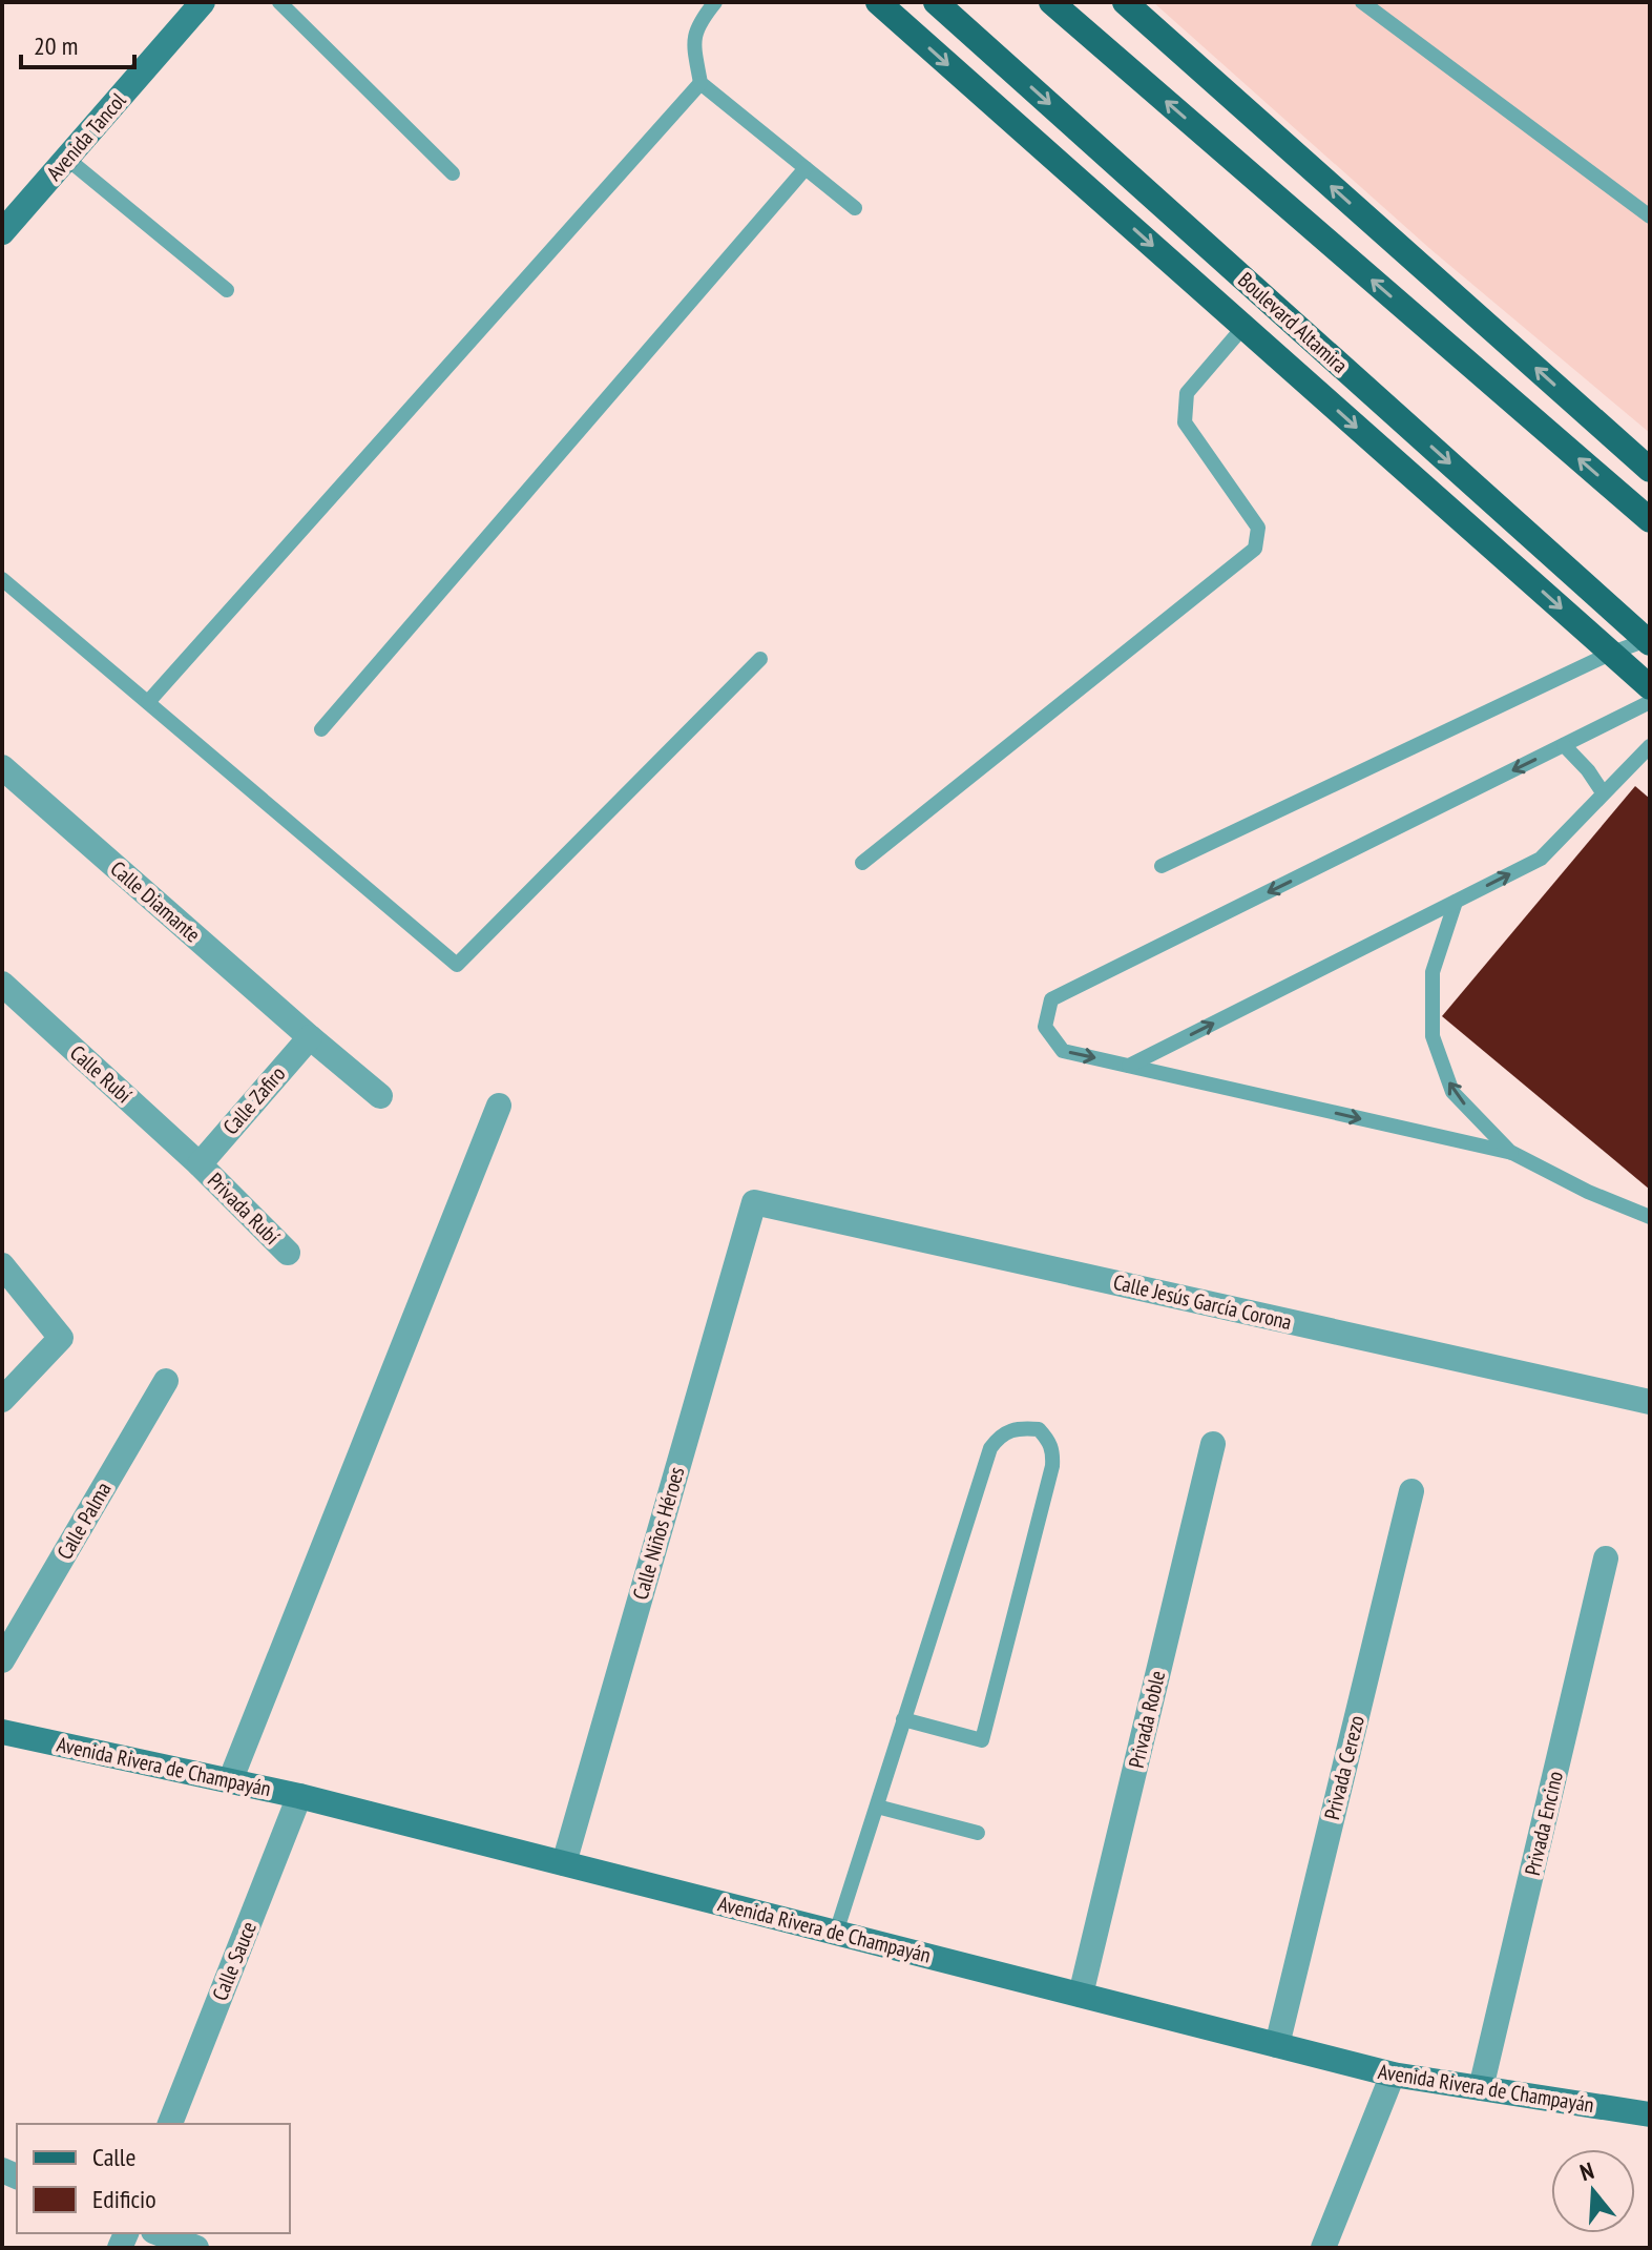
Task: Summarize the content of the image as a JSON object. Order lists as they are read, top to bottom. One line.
{"streets":{"main road":["Boulevard Altamira"],"street":["Avenida Tancol","Calle Diamante","Calle Rubí","Calle Zafiro","Privada Rubí","Calle Jesús García Corona","Calle Palma","Calle Niños Héroes","Privada Roble","Avenida Rivera de Champayán","Privada Cerezo","Privada Encino","Calle Sauce"]},"crossings":[["Calle Diamante","Calle Zafiro"],["Calle Rubí","Calle Zafiro"],["Calle Rubí","Privada Rubí"],["Calle Zafiro","Privada Rubí"],["Calle Jesús García Corona","Calle Niños Héroes"],["Calle Niños Héroes","Avenida Rivera de Champayán"],["Privada Roble","Avenida Rivera de Champayán"],["Avenida Rivera de Champayán","Privada Cerezo"],["Avenida Rivera de Champayán","Privada Encino"],["Avenida Rivera de Champayán","Calle Sauce"]],"legend":["Calle","Edificio"],"scale_bar":"20 m","north":"top"}
